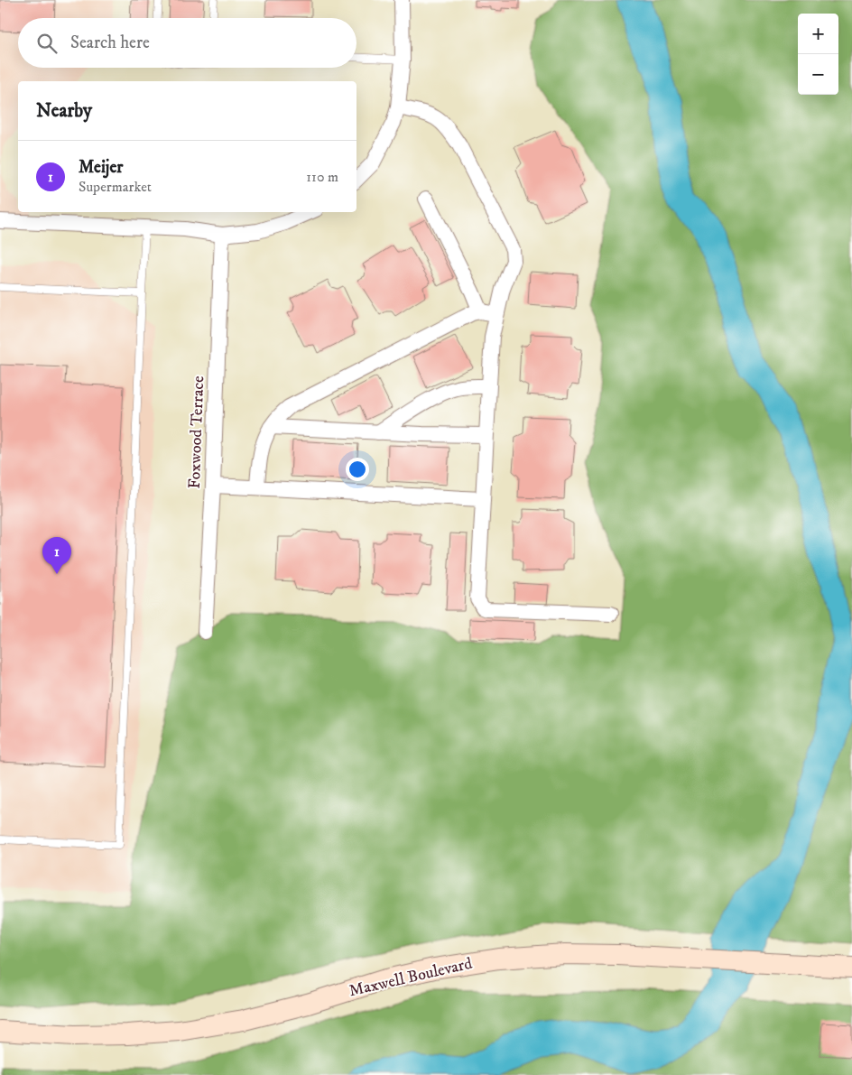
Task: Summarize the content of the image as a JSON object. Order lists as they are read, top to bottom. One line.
{"streets":{"street":["Foxwood Terrace","Maxwell Boulevard"]},"page":{"map_buttons":["+","−"],"search":"Search here","heading":"Nearby","list":[{"mark":"1","name":"Meijer","note":"Supermarket","value":"110 m"}],"pins":"1"}}
